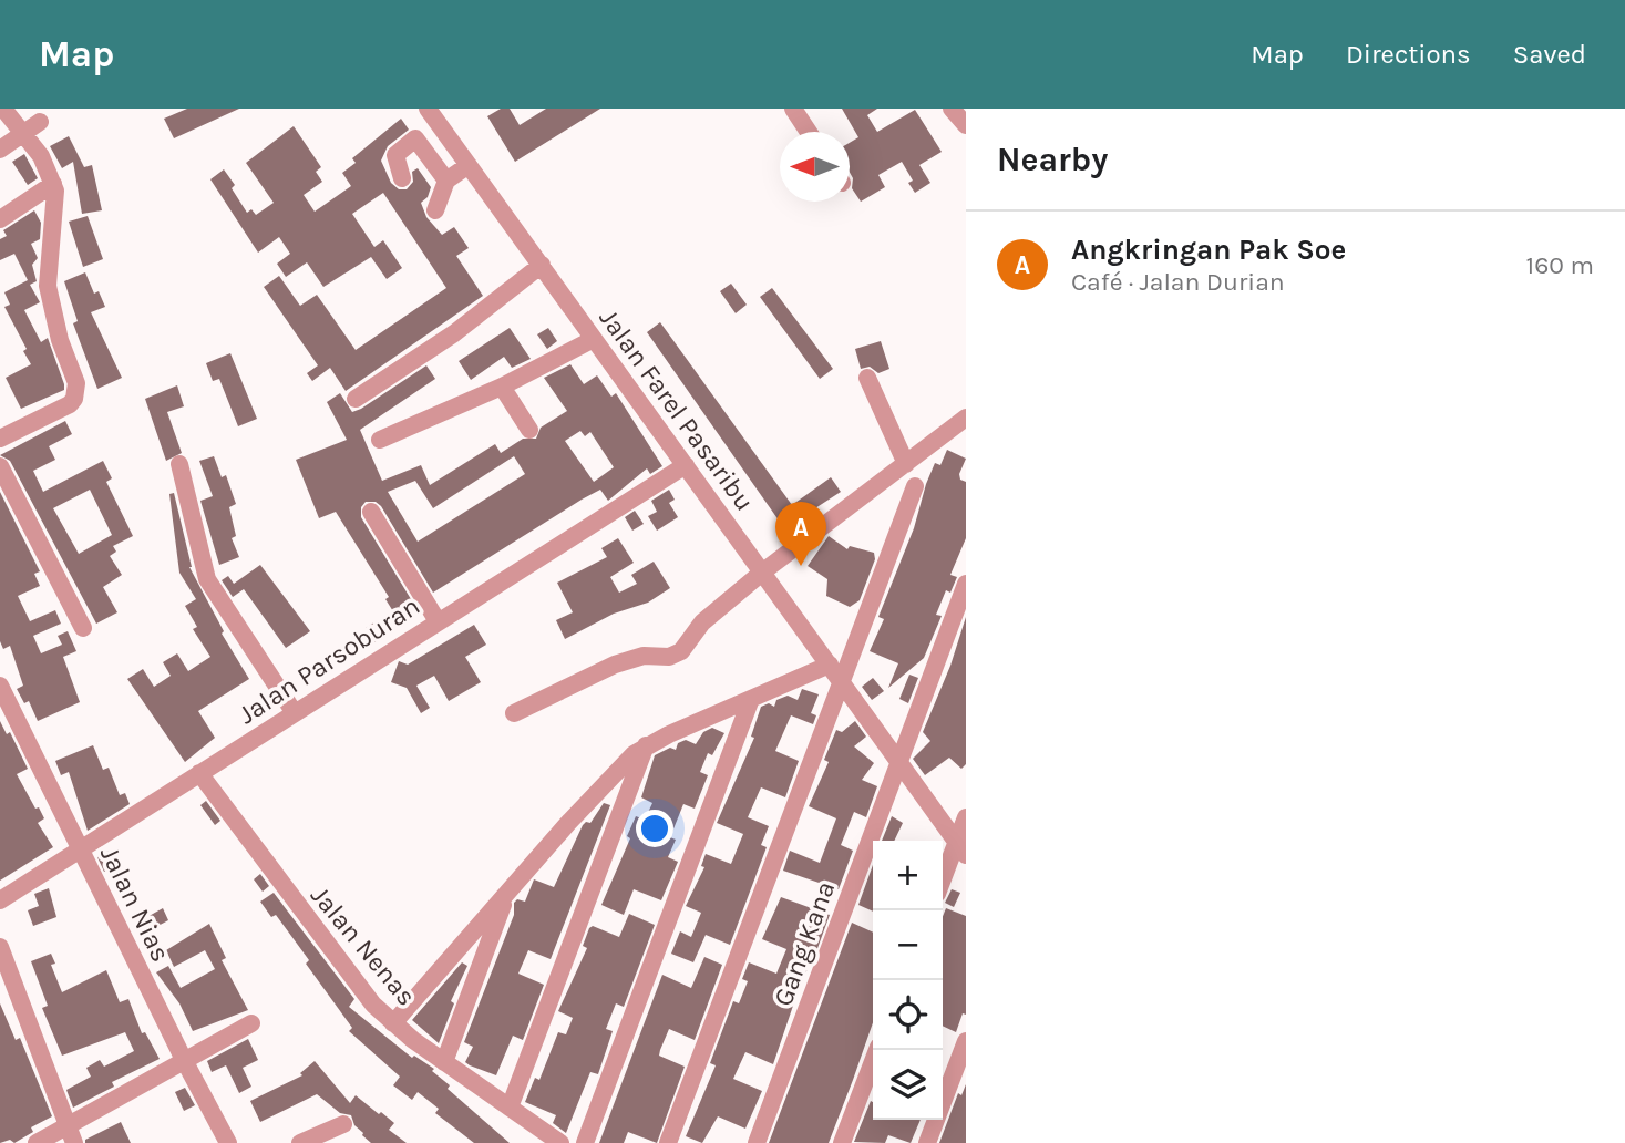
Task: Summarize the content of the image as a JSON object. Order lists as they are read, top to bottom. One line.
{"streets":{"street":["Jalan Farel Pasaribu","Jalan Parsoburan","Jalan Nias","Gang Kana","Jalan Nenas"]},"crossings":[["Jalan Farel Pasaribu","Jalan Parsoburan"],["Jalan Farel Pasaribu","Gang Kana"],["Jalan Parsoburan","Jalan Nias"],["Jalan Parsoburan","Jalan Nenas"]],"north":"left","page":{"header":"Map","nav":["Map","Directions","Saved"],"heading":"Nearby","list":[{"mark":"A","name":"Angkringan Pak Soe","note":"Café · Jalan Durian","value":"160 m"}],"pins":"A","map_buttons":["+","−"]}}
